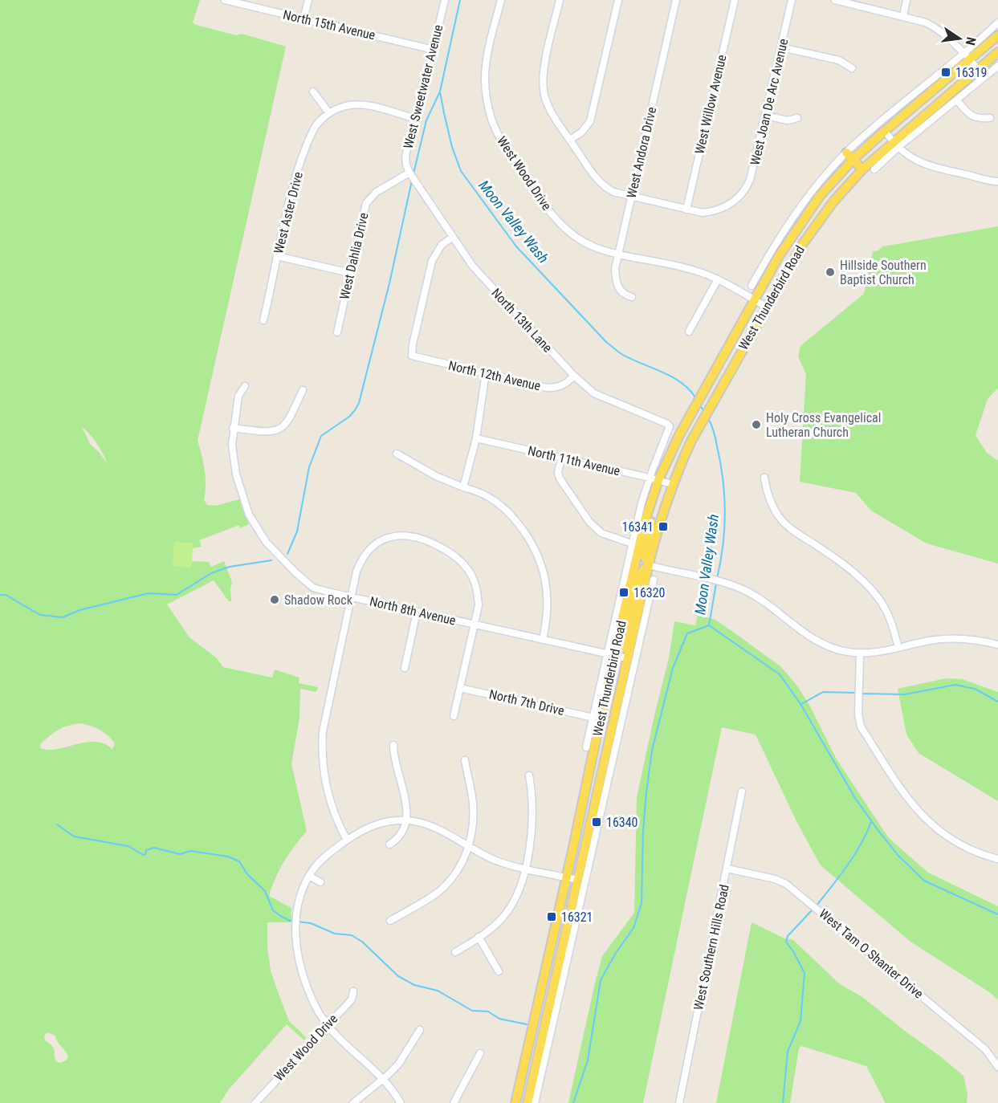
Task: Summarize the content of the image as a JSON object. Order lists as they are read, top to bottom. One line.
{"streets":{"main road":["West Thunderbird Road"],"street":["North 15th Avenue","West Sweetwater Avenue","West Joan De Arc Avenue","West Willow Avenue","West Andora Drive","West Wood Drive","West Aster Drive","West Dahlia Drive","North 13th Lane","North 12th Avenue","North 11th Avenue","North 8th Avenue","North 7th Drive","West Southern Hills Road","West Tam O Shanter Drive"]},"crossings":[["North 15th Avenue","West Sweetwater Avenue"],["West Sweetwater Avenue","West Dahlia Drive"],["West Sweetwater Avenue","North 13th Lane"],["West Joan De Arc Avenue","West Willow Avenue"],["West Andora Drive","West Wood Drive"],["West Wood Drive","West Thunderbird Road"],["West Dahlia Drive","North 13th Lane"],["West Thunderbird Road","North 13th Lane"],["West Thunderbird Road","North 11th Avenue"],["West Thunderbird Road","North 8th Avenue"],["West Thunderbird Road","North 7th Drive"],["North 13th Lane","North 12th Avenue"],["West Southern Hills Road","West Tam O Shanter Drive"]],"water":["Moon Valley Wash"],"places":{"transit":["16319","16341","16320","16340","16321"],"other":["Hillside Southern Baptist Church","Holy Cross Evangelical Lutheran Church","Shadow Rock"]},"north":"right"}
